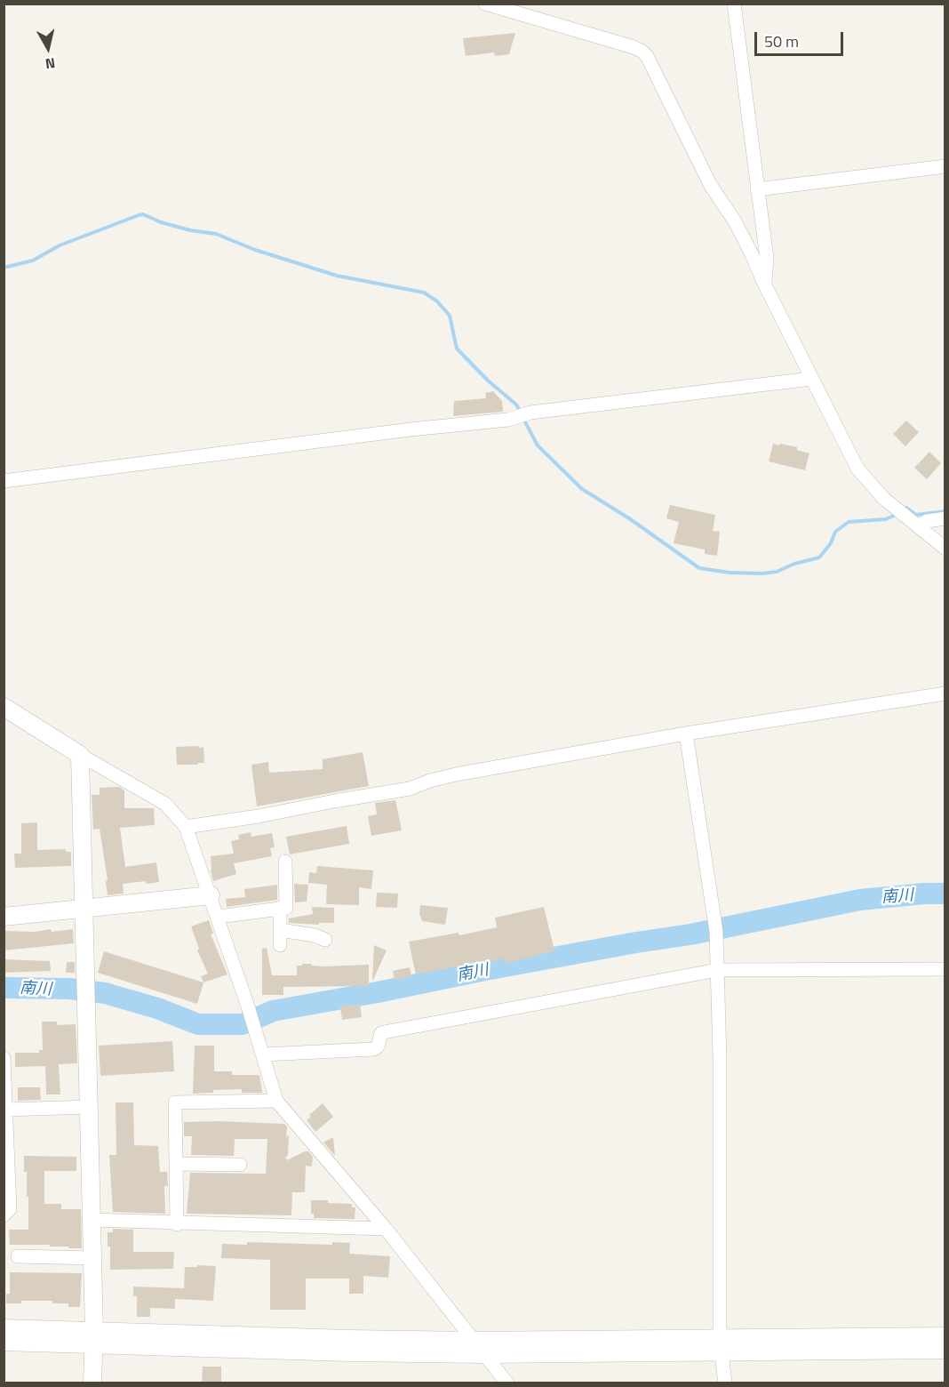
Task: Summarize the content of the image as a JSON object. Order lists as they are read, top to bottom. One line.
{"water":["南川"],"scale_bar":"50 m","north":"bottom"}
